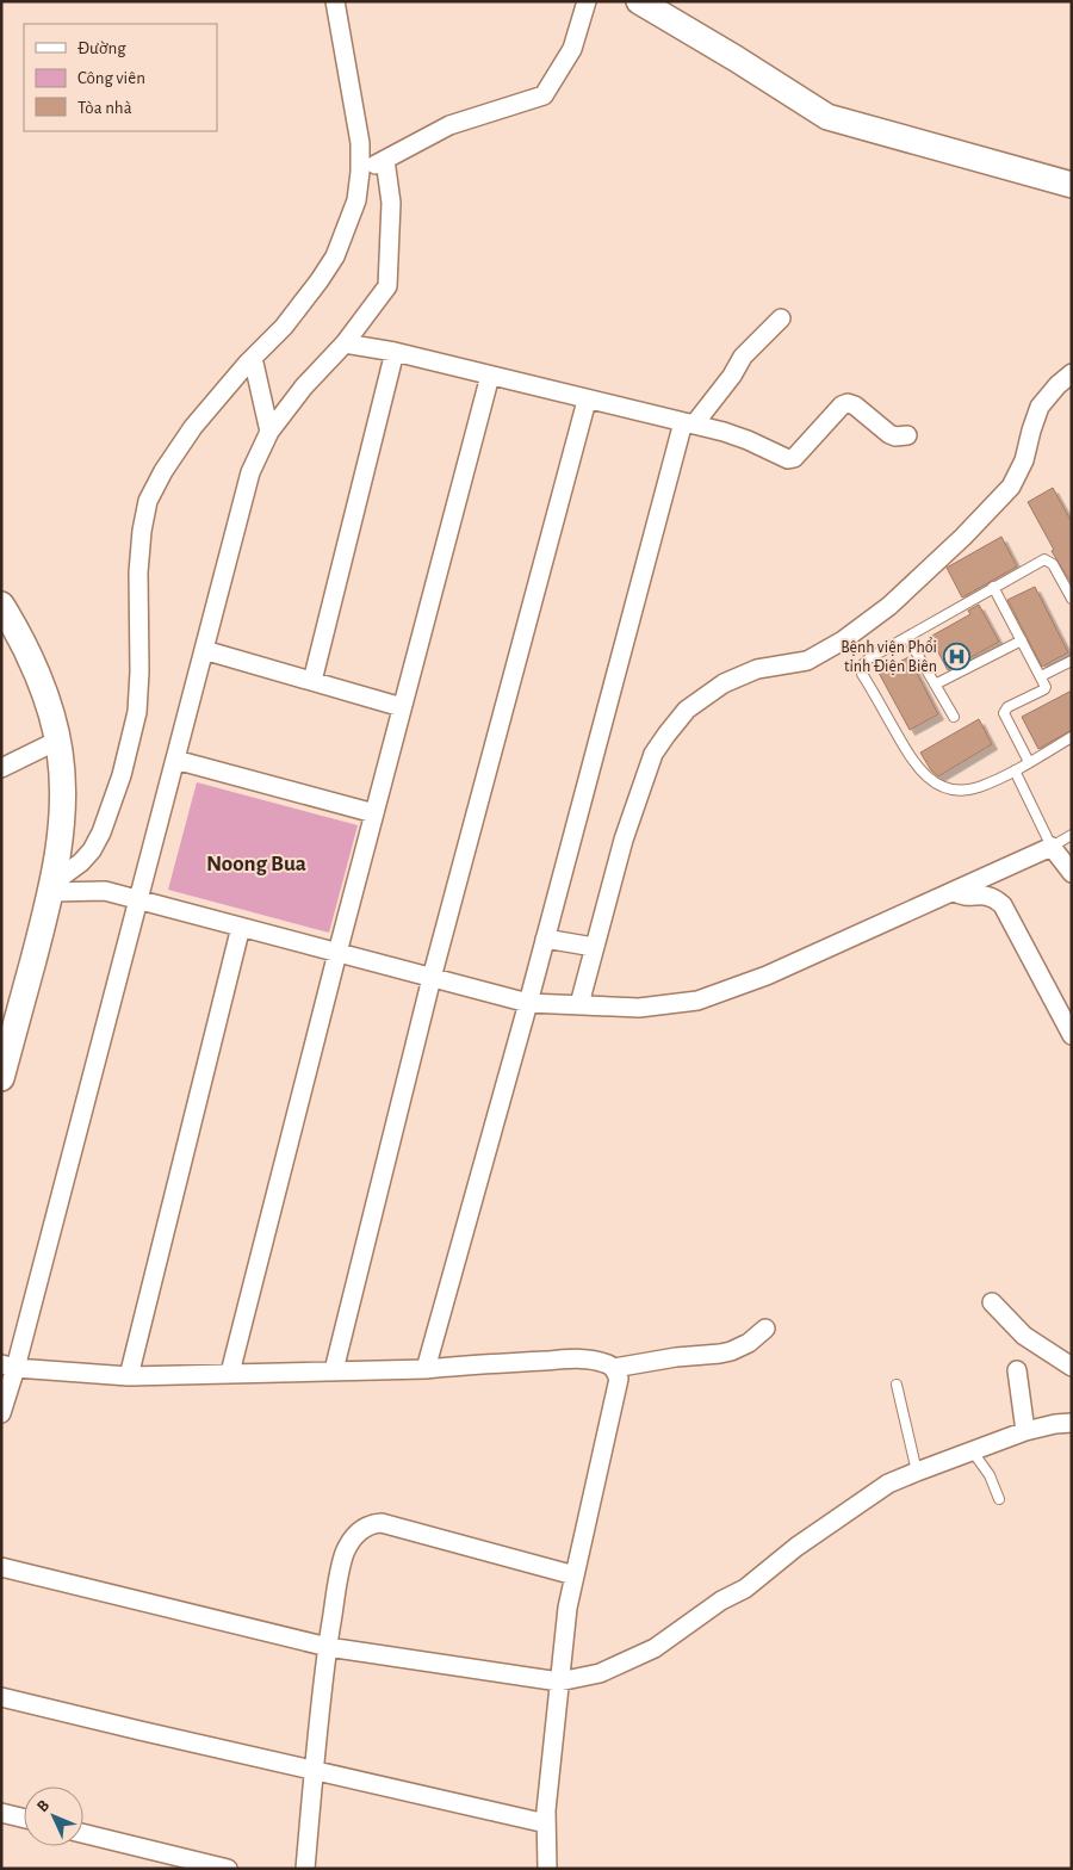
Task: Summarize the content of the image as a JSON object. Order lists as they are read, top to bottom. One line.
{"districts":["Noong Bua"],"places":{"hospital":["Bệnh viện Phổi tỉnh Điện Biên"]},"legend":["Đường","Công viên","Tòa nhà"],"north":"top left"}
